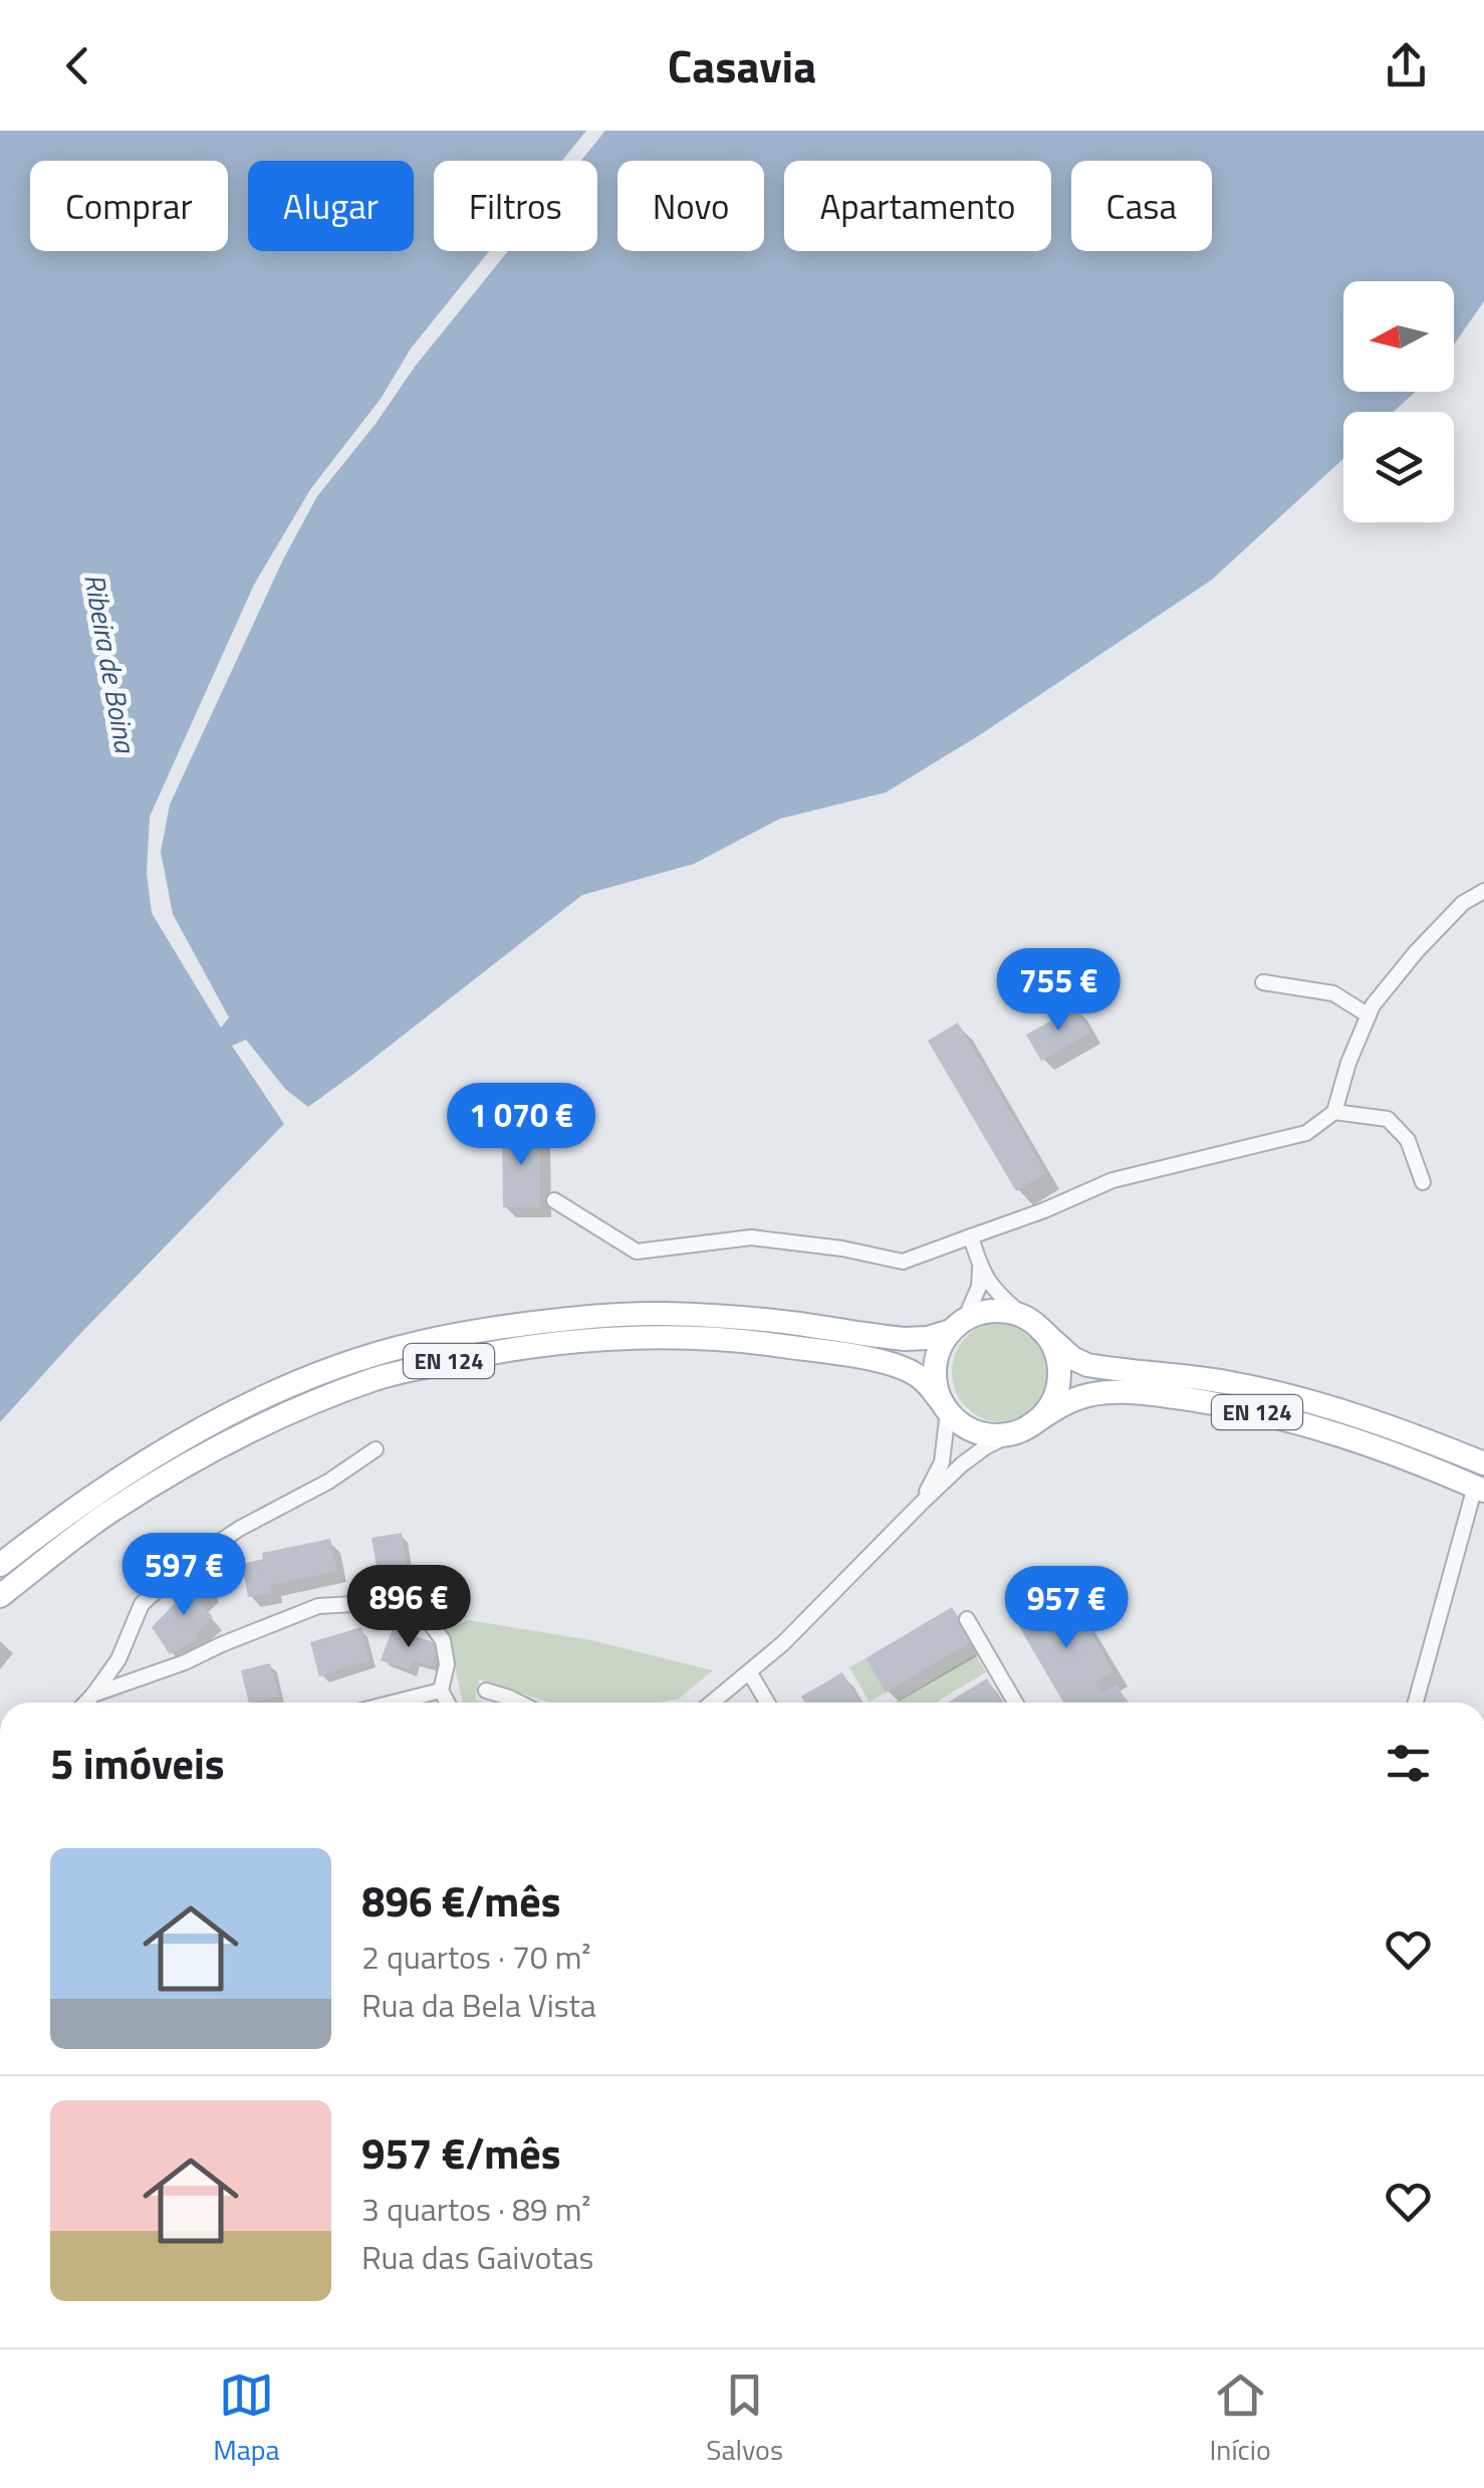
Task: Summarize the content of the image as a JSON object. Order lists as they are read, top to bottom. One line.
{"streets":{"main road":["EN 124"]},"water":["Ribeira de Boina"],"north":"left","page":{"header":"Casavia","chip":["Comprar","Alugar","Filtros","Novo","Apartamento","Casa"],"price":["755 €","1 070 €","597 €","896 €","957 €"],"heading":"5 imóveis","list":[{"name":"896 €/mês","note":"2 quartos · 70 m² · Rua da Bela Vista"},{"name":"957 €/mês","note":"3 quartos · 89 m² · Rua das Gaivotas"}],"tabs":["Mapa","Salvos","Início"]}}
